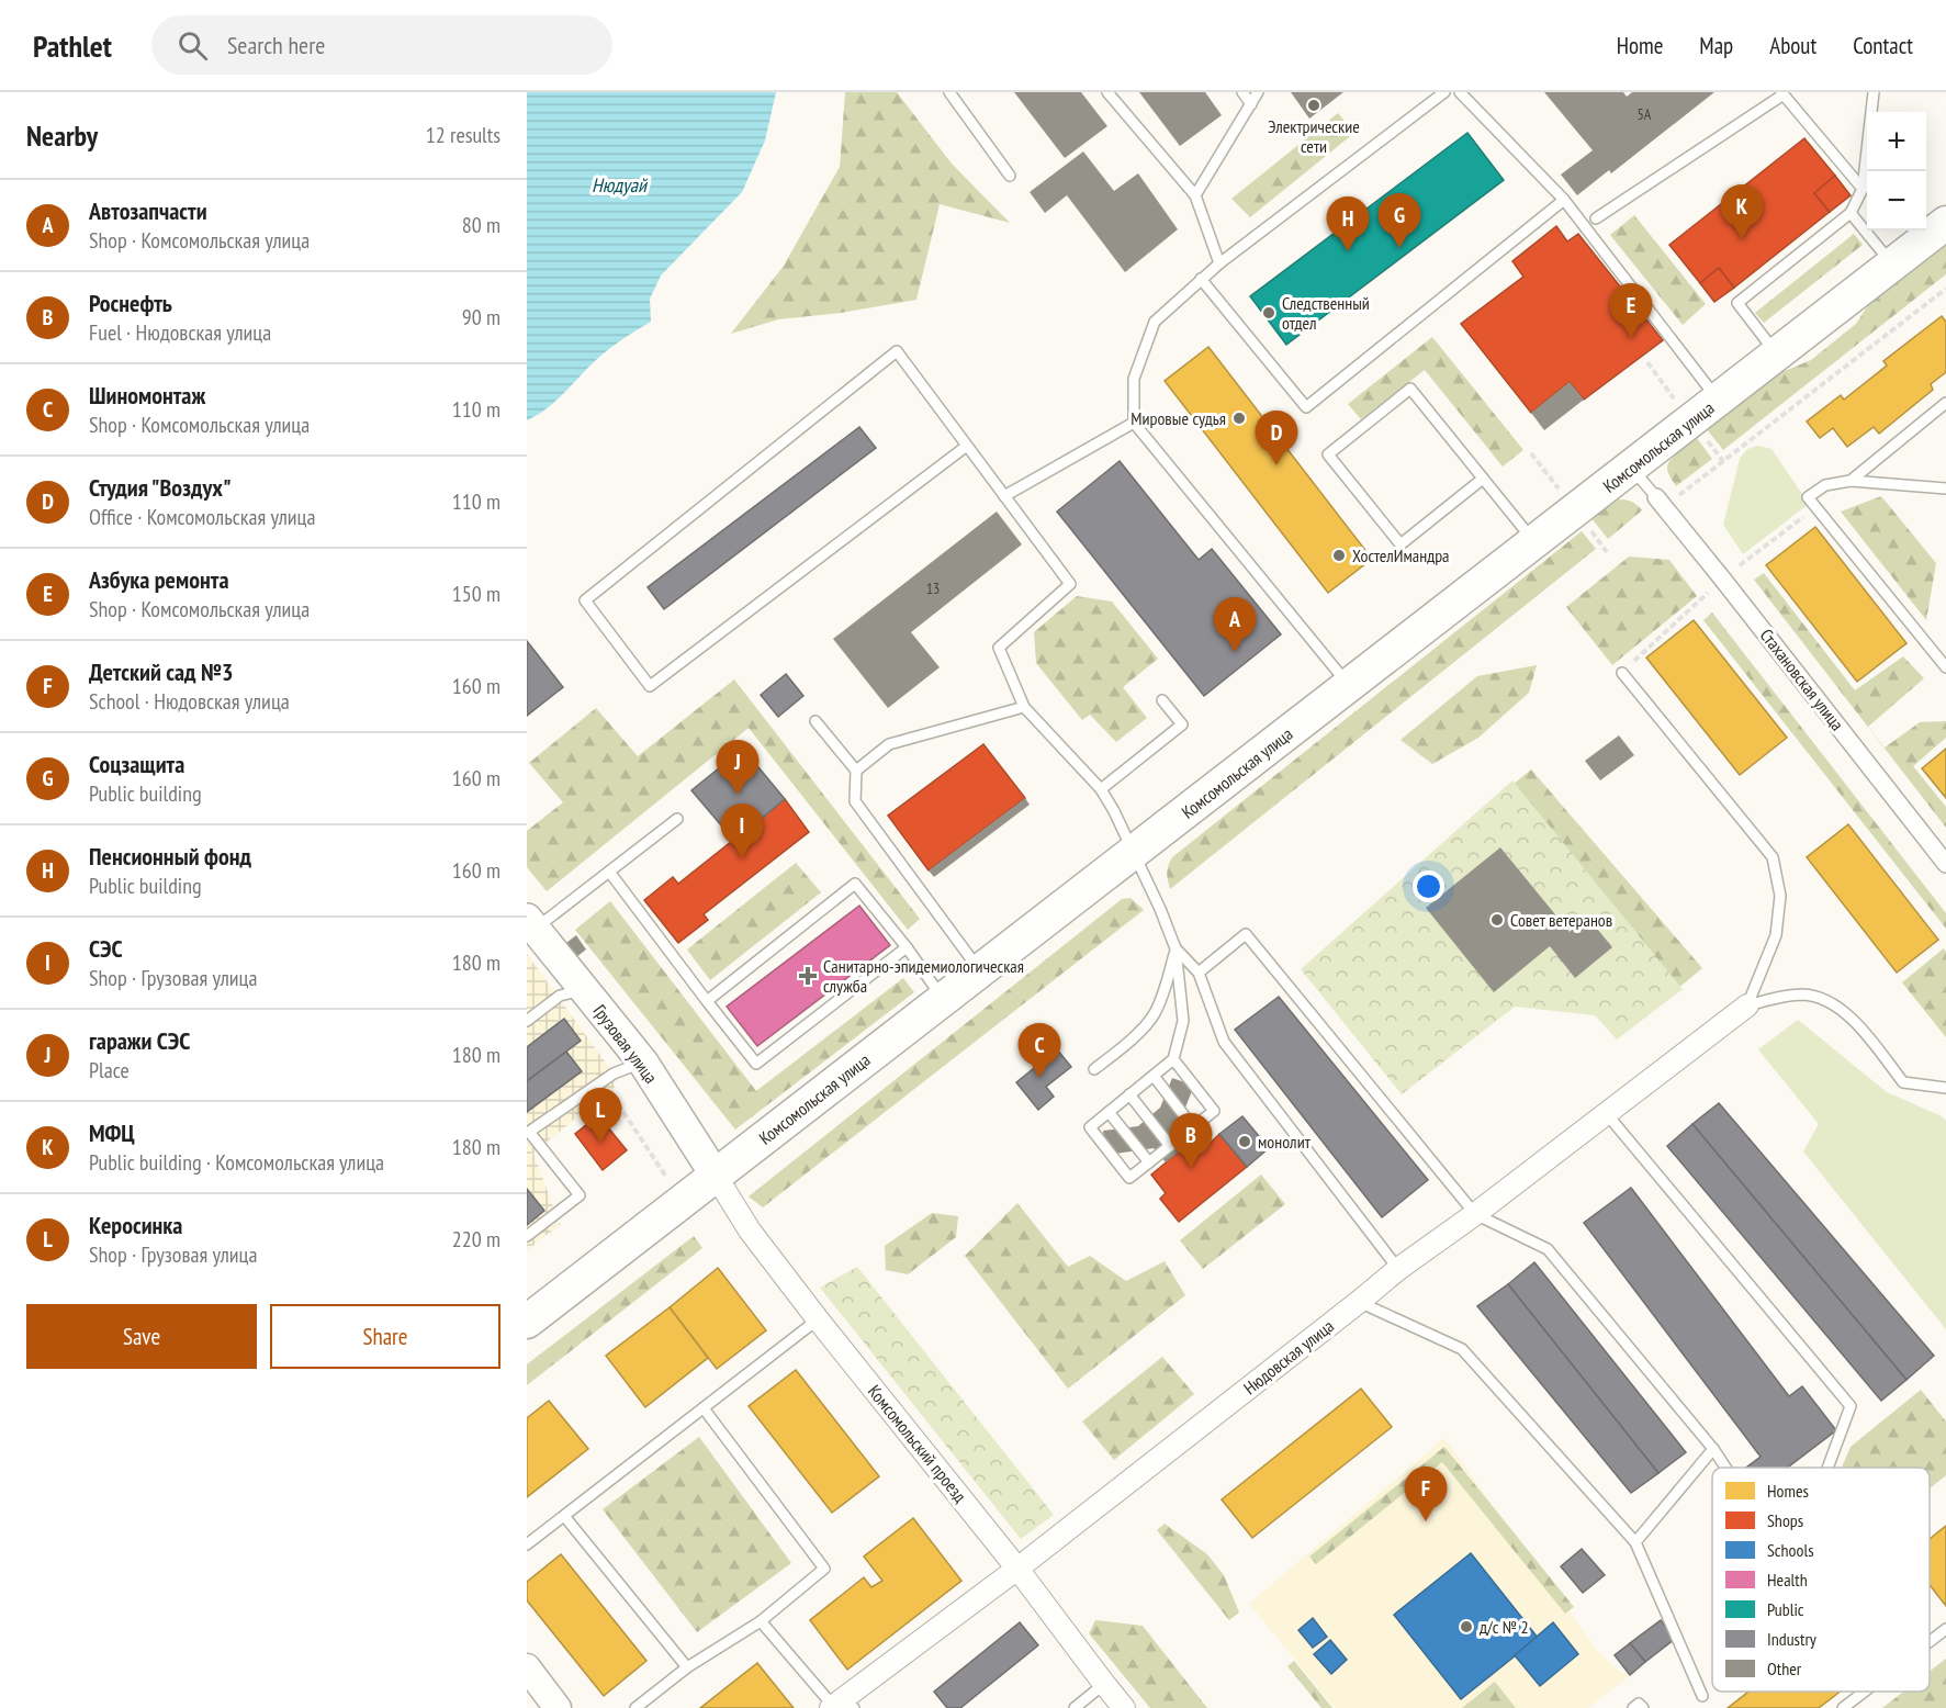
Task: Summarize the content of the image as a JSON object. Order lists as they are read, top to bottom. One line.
{"streets":{"main road":["Комсомольская улица","Грузовая улица"],"street":["Стахановская улица","Нюдовская улица","Комсомольский проезд"]},"crossings":[["Комсомольская улица","Грузовая улица"],["Комсомольская улица","Комсомольский проезд"],["Грузовая улица","Комсомольский проезд"],["Нюдовская улица","Комсомольский проезд"]],"water":["Нюдуай"],"places":{"other":["Электрические сети","Следственный отдел","Мировые судья","ХостелИмандра","Совет ветеранов","монолит","д/с № 2"],"health":["Санитарно-эпидемиологическая служба"]},"house_numbers":["5А","13"],"legend":["Homes","Shops","Schools","Health","Public","Industry","Other"],"page":{"header":"Pathlet","search":"Search here","nav":["Home","Map","About","Contact"],"heading":["Nearby","12 results"],"map_buttons":["+","−"],"list":[{"mark":"A","name":"Автозапчасти","note":"Shop · Комсомольская улица","value":"80 m"},{"mark":"B","name":"Роснефть","note":"Fuel · Нюдовская улица","value":"90 m"},{"mark":"C","name":"Шиномонтаж","note":"Shop · Комсомольская улица","value":"110 m"},{"mark":"D","name":"Студия \"Воздух\"","note":"Office · Комсомольская улица","value":"110 m"},{"mark":"E","name":"Азбука ремонта","note":"Shop · Комсомольская улица","value":"150 m"},{"mark":"F","name":"Детский сад №3","note":"School · Нюдовская улица","value":"160 m"},{"mark":"G","name":"Соцзащита","note":"Public building","value":"160 m"},{"mark":"H","name":"Пенсионный фонд","note":"Public building","value":"160 m"},{"mark":"I","name":"СЭС","note":"Shop · Грузовая улица","value":"180 m"},{"mark":"J","name":"гаражи СЭС","note":"Place","value":"180 m"},{"mark":"K","name":"МФЦ","note":"Public building · Комсомольская улица","value":"180 m"},{"mark":"L","name":"Керосинка","note":"Shop · Грузовая улица","value":"220 m"}],"pins":["K","G","H","E","D","A","J","I","C","L","B","F"],"buttons":["Save","Share"]}}
